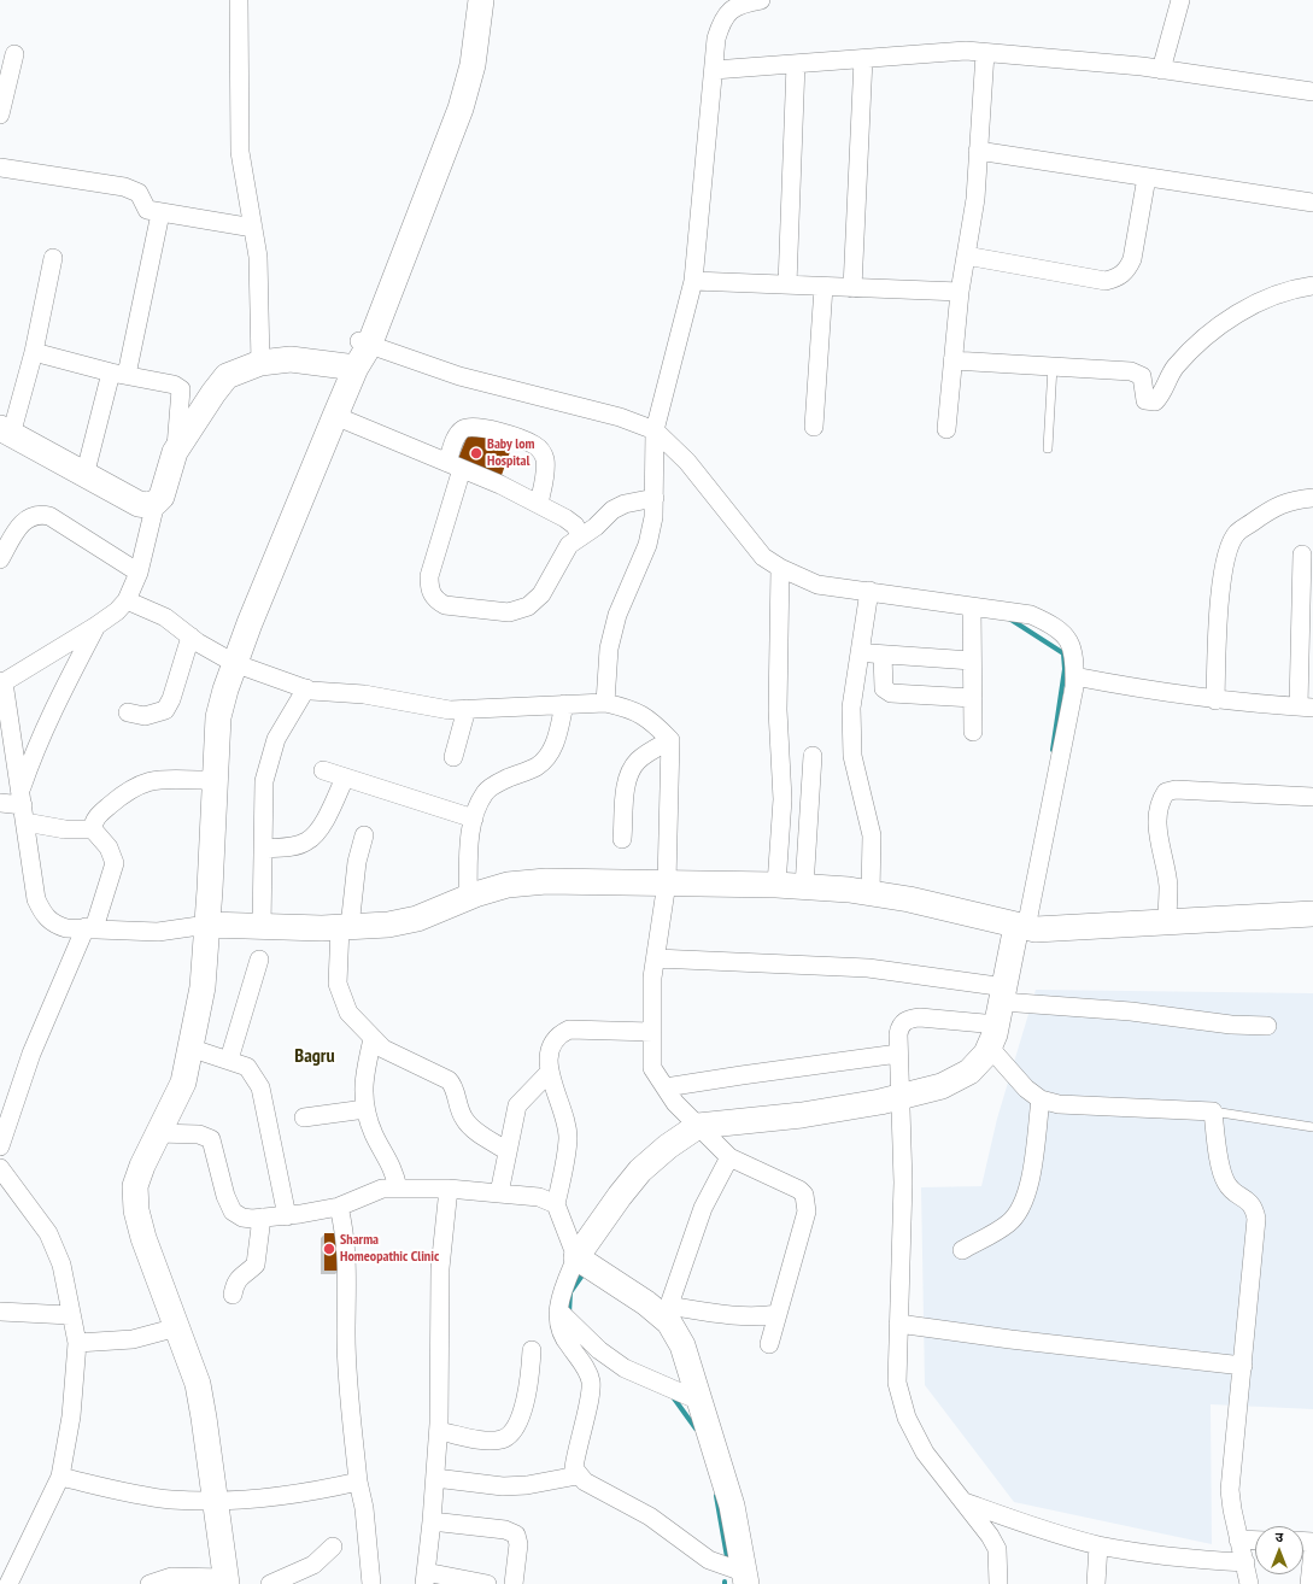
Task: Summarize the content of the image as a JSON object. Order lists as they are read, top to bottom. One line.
{"districts":["Bagru"],"places":["Baby lom Hospital","Sharma Homeopathic Clinic"],"north":"top"}
